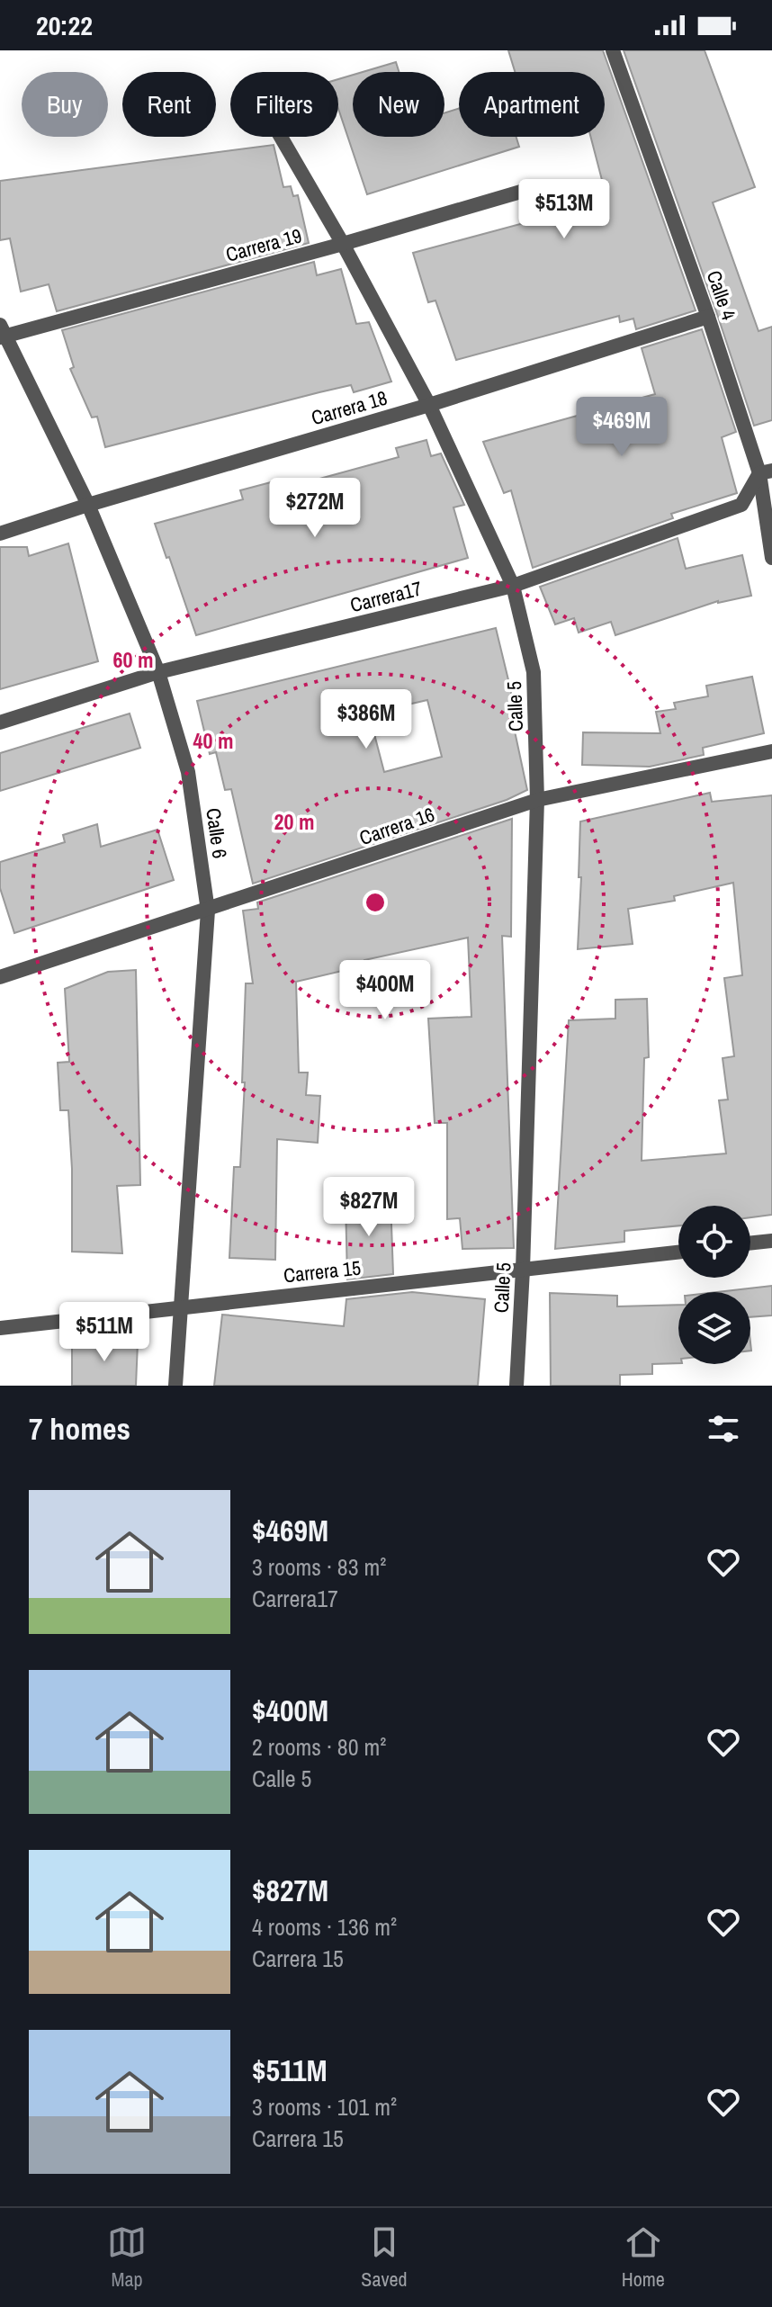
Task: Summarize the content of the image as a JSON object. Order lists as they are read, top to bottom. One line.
{"streets":{"street":["Carrera 19","Calle 4","Carrera 18","Carrera17","Calle 5","Carrera 16","Calle 6","Carrera 15"]},"crossings":[["Carrera 19","Calle 5"],["Carrera 19","Calle 6"],["Calle 4","Carrera 18"],["Calle 4","Carrera17"],["Carrera 18","Calle 5"],["Carrera 18","Calle 6"],["Carrera17","Calle 5"],["Carrera17","Calle 6"],["Calle 5","Carrera 16"],["Calle 5","Carrera 15"],["Carrera 16","Calle 6"],["Calle 6","Carrera 15"]],"page":{"status":"20:22","chip":["Buy","Rent","Filters","New","Apartment"],"price":["$513M","$469M","$272M","$386M","$400M","$827M","$511M"],"heading":"7 homes","list":[{"name":"$469M","note":"3 rooms · 83 m² · Carrera17"},{"name":"$400M","note":"2 rooms · 80 m² · Calle 5"},{"name":"$827M","note":"4 rooms · 136 m² · Carrera 15"},{"name":"$511M","note":"3 rooms · 101 m² · Carrera 15"}],"tabs":["Map","Saved","Home"]},"rings":["60 m","40 m","20 m"]}
